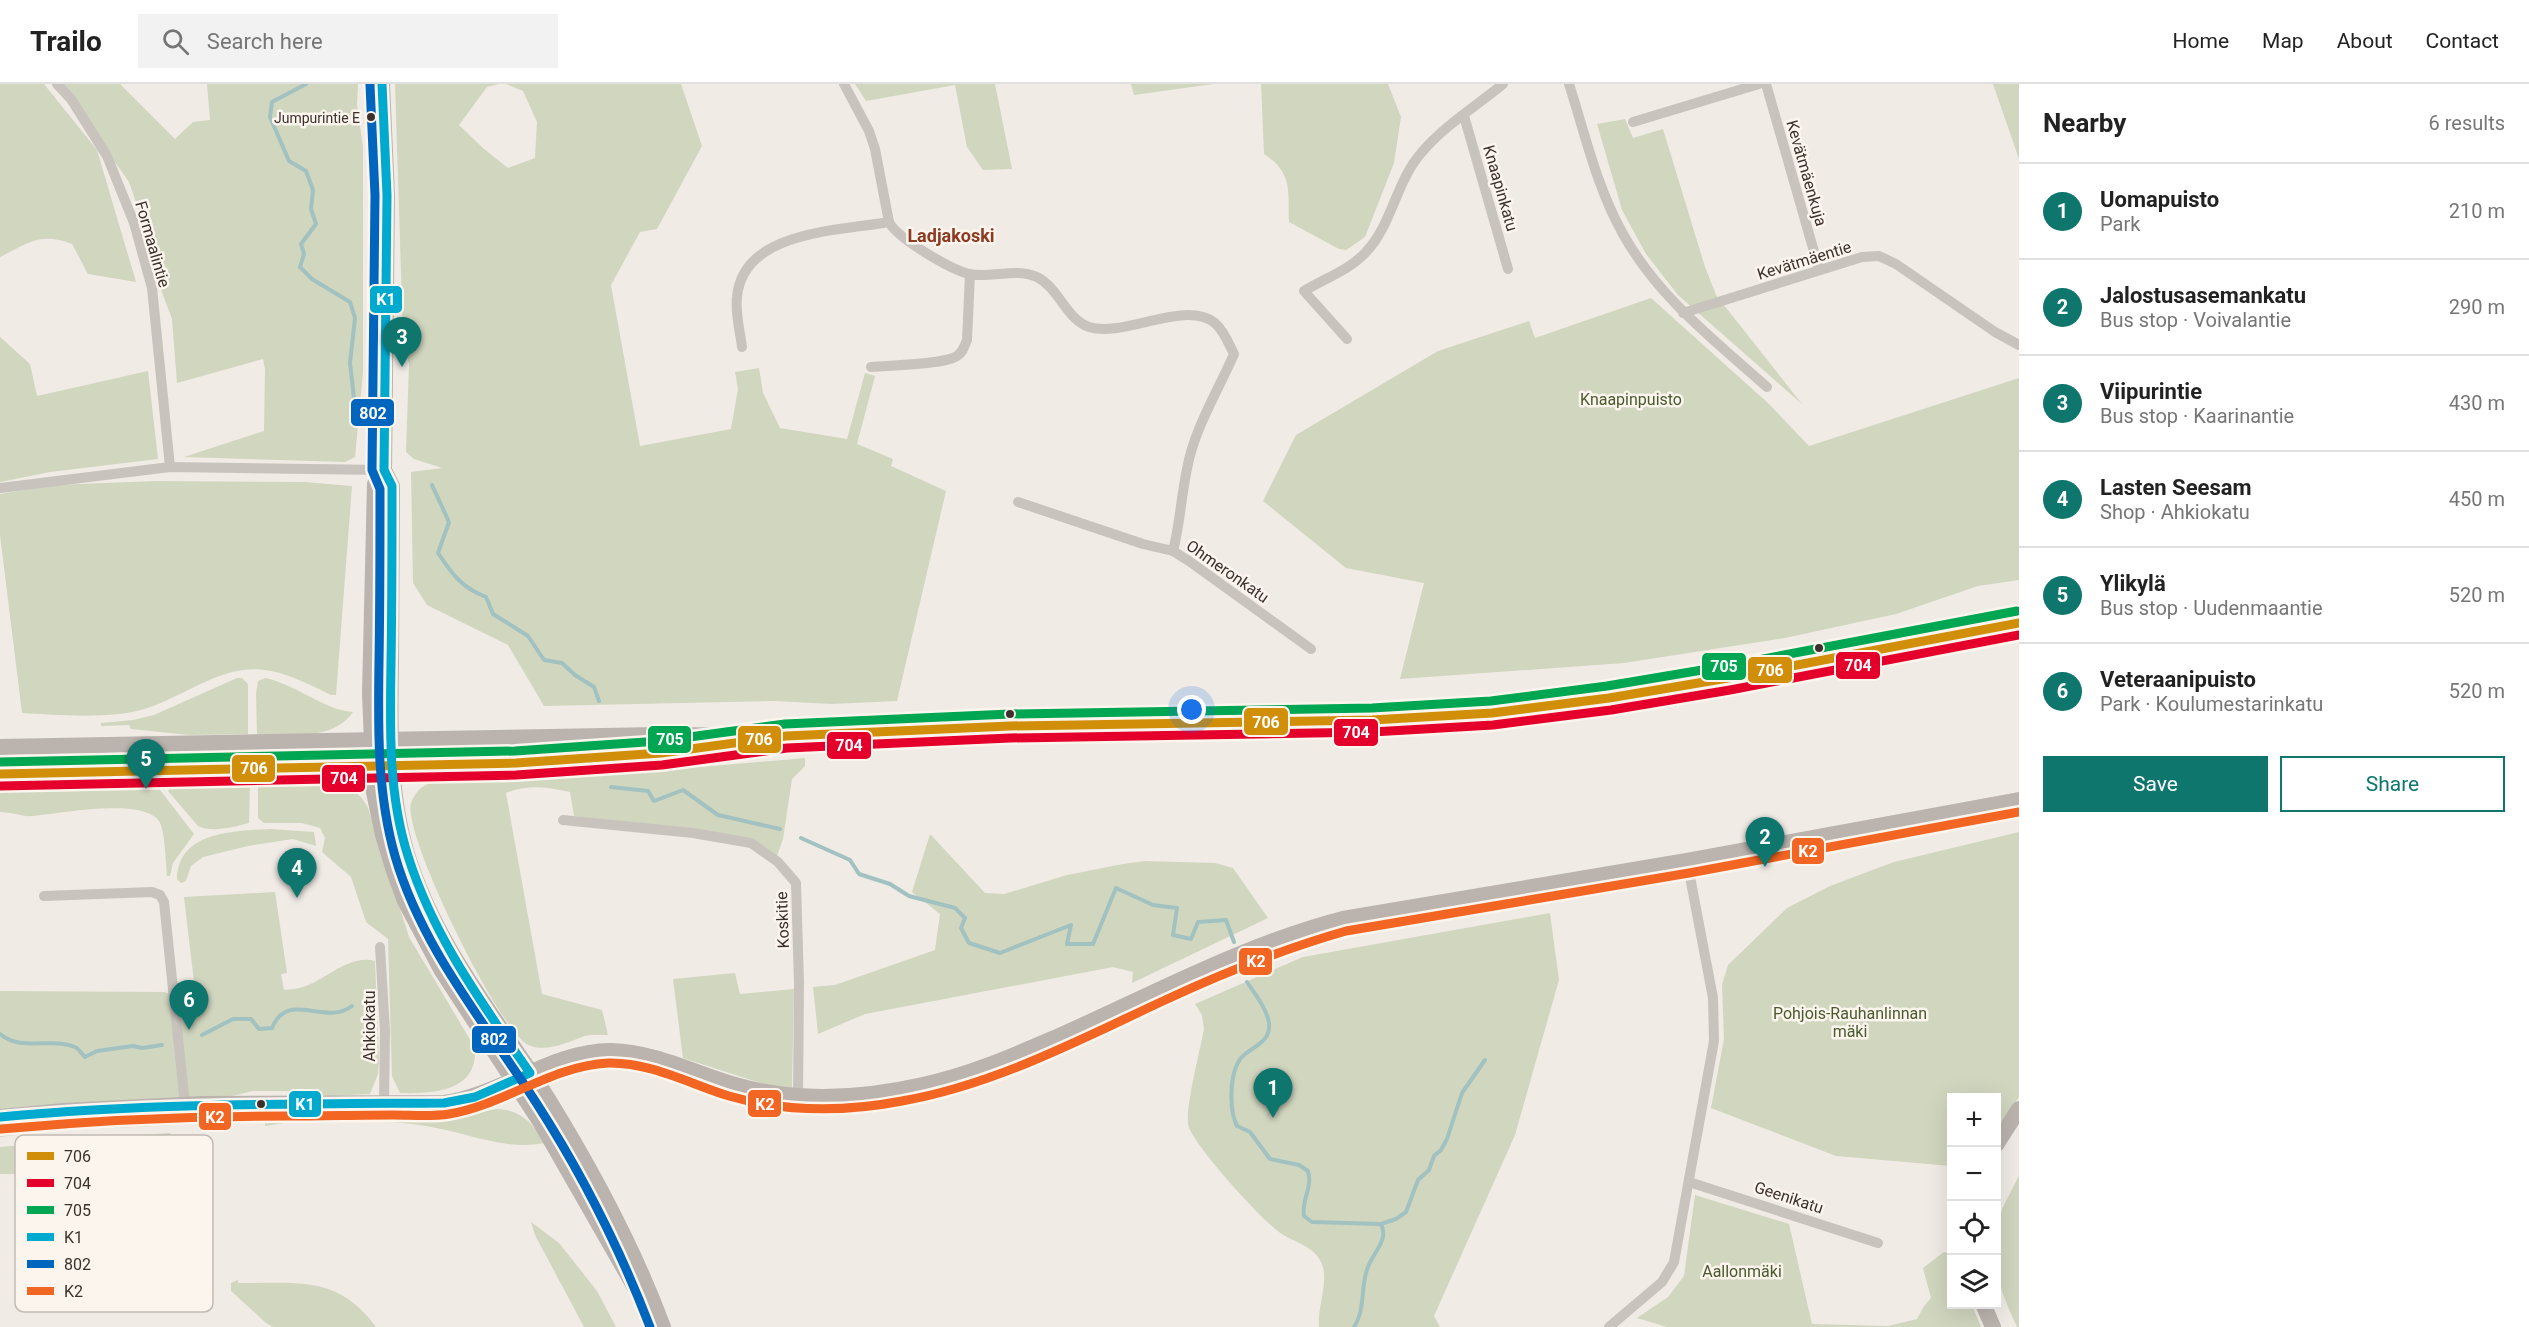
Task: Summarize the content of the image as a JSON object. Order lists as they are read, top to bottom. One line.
{"streets":{"street":["Kevätmäenkuja","Knaapinkatu","Formaalintie","Kevätmäentie","Ohmeronkatu","Koskitie","Ahkiokatu","Geenikatu"]},"crossings":[["Kevätmäenkuja","Kevätmäentie"]],"districts":["Ladjakoski"],"parks":["Knaapinpuisto","Pohjois-Rauhanlinnan mäki","Aallonmäki"],"places":["Jumpurintie E"],"lines":["transit line K1","transit line 802","transit line 705","transit line 706","transit line 704","transit line K2"],"legend":["706","704","705","K1","802","K2"],"page":{"header":"Trailo","search":"Search here","nav":["Home","Map","About","Contact"],"heading":["Nearby","6 results"],"list":[{"mark":"1","name":"Uomapuisto","note":"Park","value":"210 m"},{"mark":"2","name":"Jalostusasemankatu","note":"Bus stop · Voivalantie","value":"290 m"},{"mark":"3","name":"Viipurintie","note":"Bus stop · Kaarinantie","value":"430 m"},{"mark":"4","name":"Lasten Seesam","note":"Shop · Ahkiokatu","value":"450 m"},{"mark":"5","name":"Ylikylä","note":"Bus stop · Uudenmaantie","value":"520 m"},{"mark":"6","name":"Veteraanipuisto","note":"Park · Koulumestarinkatu","value":"520 m"}],"pins":["3","5","2","4","6","1"],"buttons":["Save","Share"],"map_buttons":["+","−"]}}
